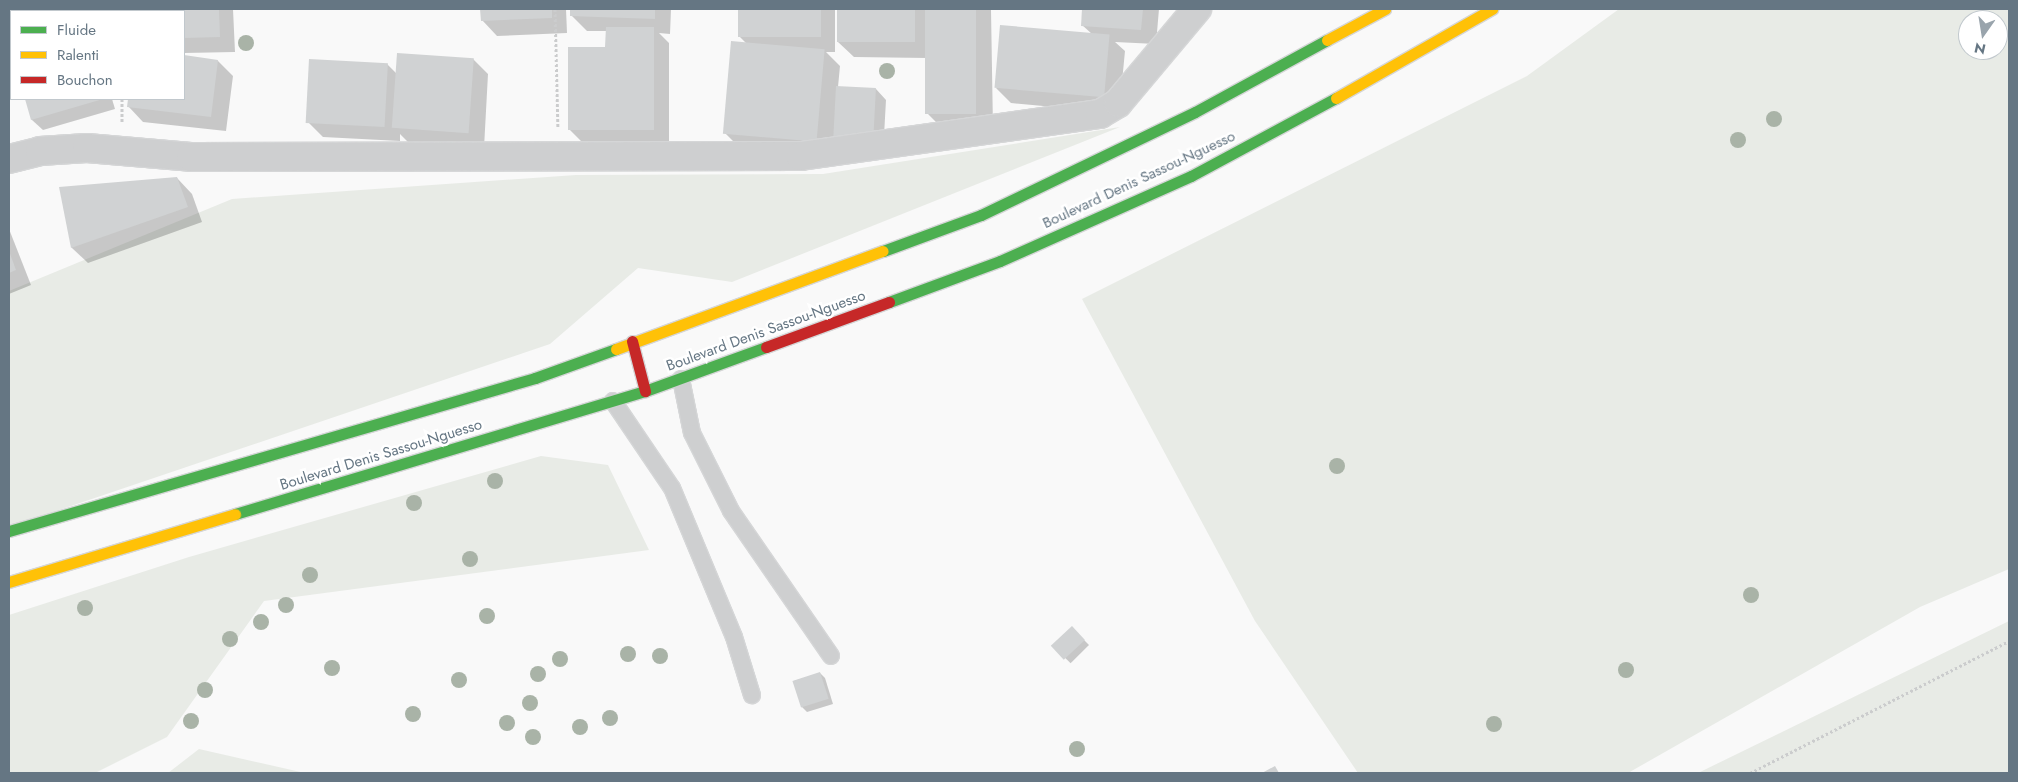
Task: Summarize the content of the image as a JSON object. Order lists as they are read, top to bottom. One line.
{"streets":{"main road":["Boulevard Denis Sassou-Nguesso"]},"legend":["Fluide","Ralenti","Bouchon"],"north":"bottom"}
